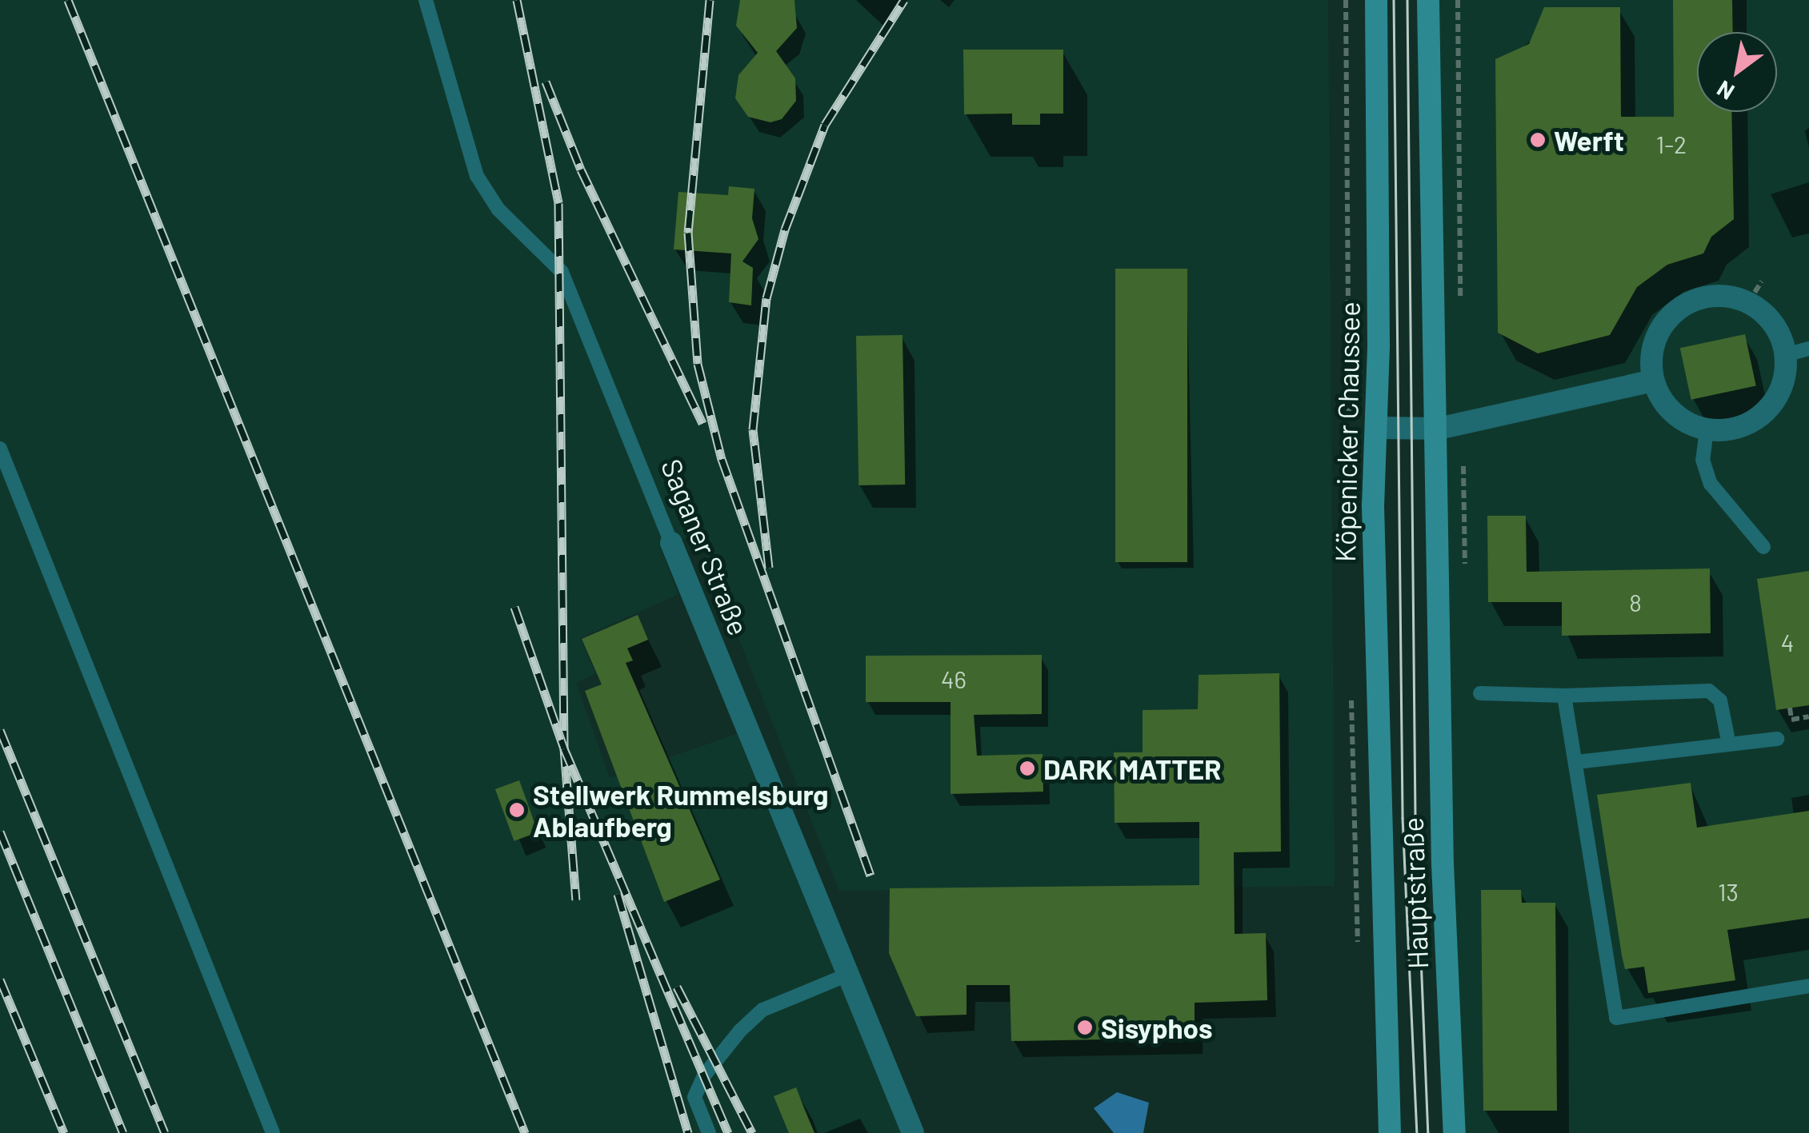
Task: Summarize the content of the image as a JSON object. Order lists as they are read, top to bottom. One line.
{"streets":{"main road":["Köpenicker Chaussee","Hauptstraße"],"street":["Saganer Straße"]},"crossings":[["Köpenicker Chaussee","Hauptstraße"]],"places":["Werft","DARK MATTER","Stellwerk Rummelsburg Ablaufberg","Sisyphos"],"house_numbers":["1-2","8","4","46","13"],"north":"bottom left"}
